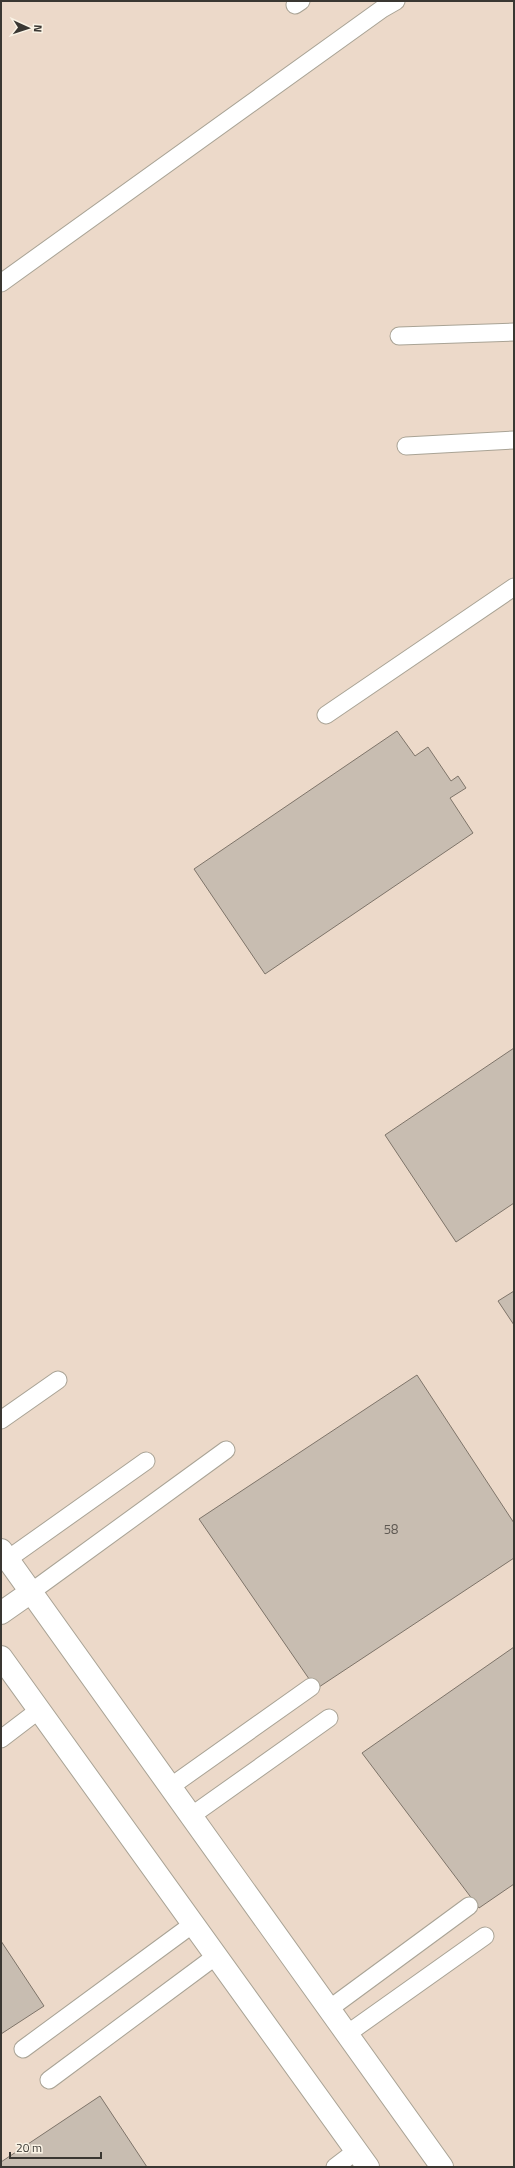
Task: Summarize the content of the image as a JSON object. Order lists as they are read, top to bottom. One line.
{"house_numbers":["58"],"scale_bar":"20 m","north":"right"}
